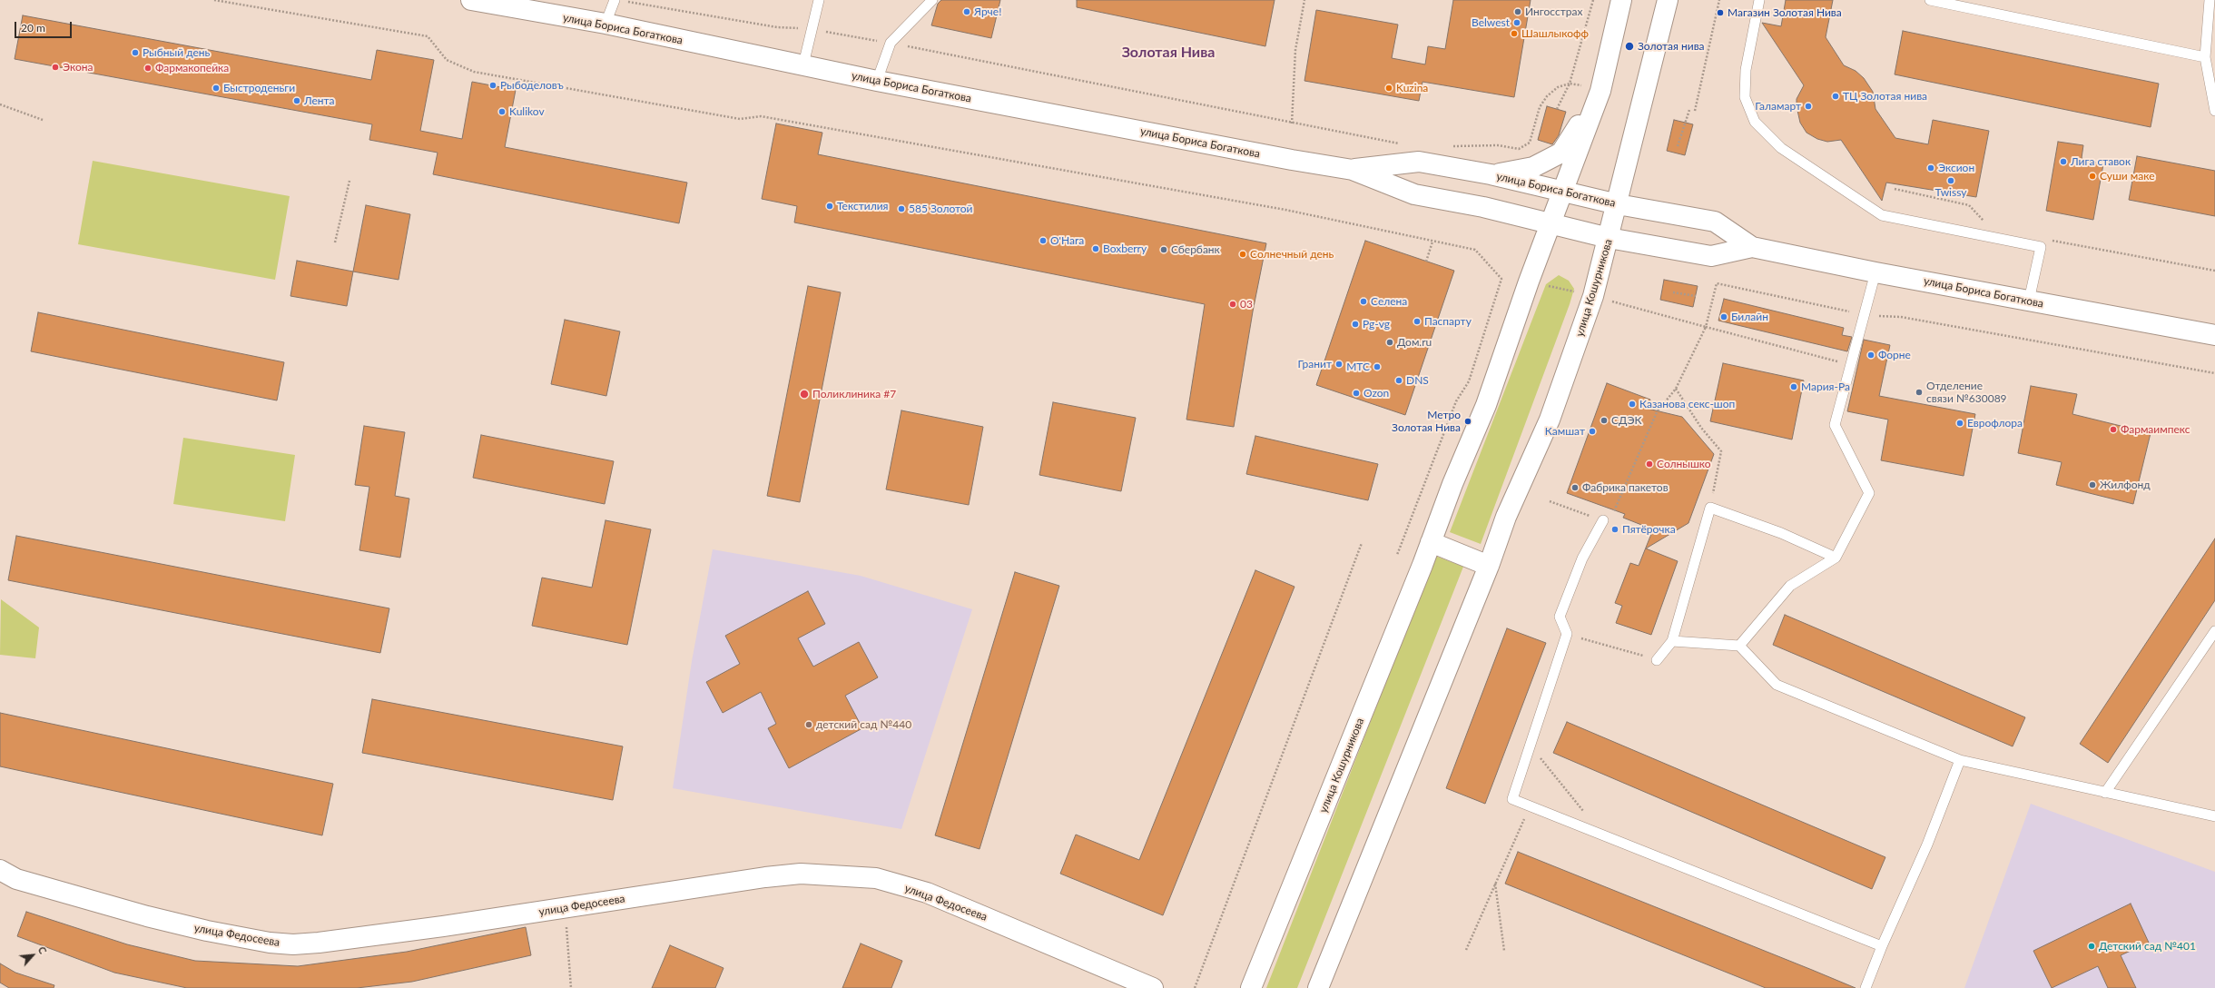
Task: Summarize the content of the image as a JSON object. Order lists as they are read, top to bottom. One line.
{"streets":{"main road":["улица Бориса Богаткова","улица Кошурникова","улица Федосеева"]},"crossings":[["улица Бориса Богаткова","улица Кошурникова"]],"districts":["Золотая Нива"],"places":["Ярче!","Ингосстрах","Магазин Золотая Нива","Belwest","Шашлыкофф","Золотая нива","Рыбный день","Экона","Фармакопейка","Рыбоделовъ","Быстроденьги","Kuzina","ТЦ Золотая нива","Лента","Галамарт","Kulikov","Лига ставок","Эксион","Суши маке","Twissy","Текстилия","585 Золотой","O'Hara","Boxberry","Сбербанк","Солнечный день","Селена","03","Билайн","Паспарту","Pg-vg","Дом.ru","Форне","Гранит","МТС","DNS","Мария-Ра","Отделение связи №630089","Ozon","Поликлиника #7","Казанова секс-шоп","СДЭК","Метро Золотая Нива","Еврофлора","Фармаимпекс","Камшат","Солнышко","Жилфонд","Фабрика пакетов","Пятёрочка","детский сад №440","Детский сад №401"],"scale_bar":"20 m","north":"top right"}
